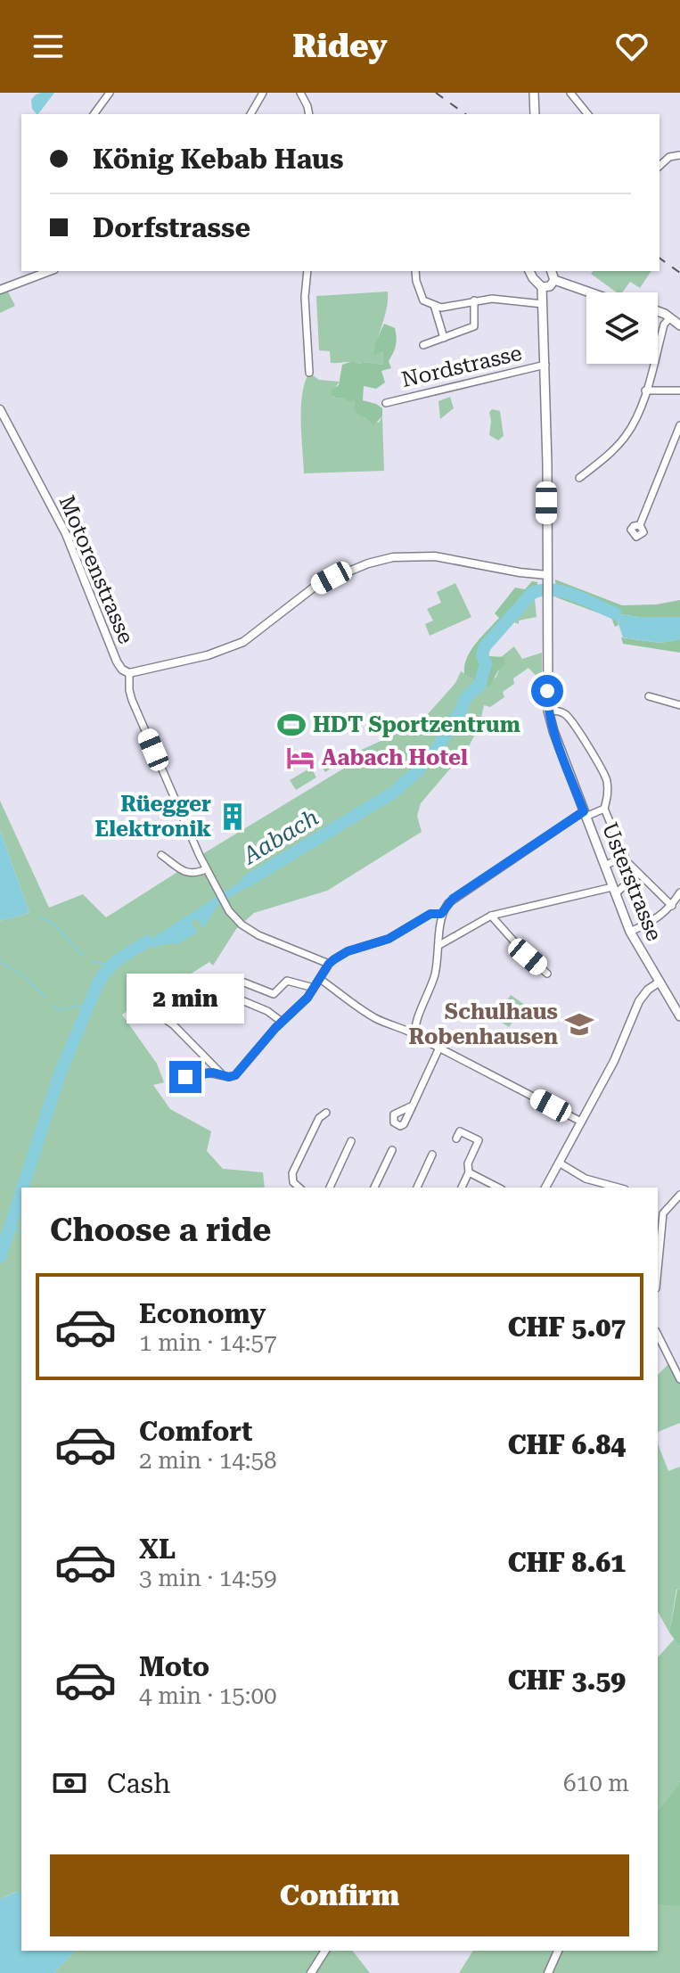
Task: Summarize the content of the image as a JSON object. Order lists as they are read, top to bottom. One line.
{"streets":{"main road":["Usterstrasse"],"street":["Nordstrasse","Motorenstrasse"]},"crossings":[["Nordstrasse","Usterstrasse"]],"water":["Aabach"],"places":{"sports":["HDT Sportzentrum"],"hotel":["Aabach Hotel"],"building":["Rüegger Elektronik"],"school or university":["Schulhaus Robenhausen"]},"page":{"header":"Ridey","banner":["König Kebab Haus","Dorfstrasse"],"bubble":"2 min","heading":"Choose a ride","list":[{"name":"Economy","note":"1 min · 14:57","value":"CHF 5.07"},{"name":"Comfort","note":"2 min · 14:58","value":"CHF 6.84"},{"name":"XL","note":"3 min · 14:59","value":"CHF 8.61"},{"name":"Moto","note":"4 min · 15:00","value":"CHF 3.59"}],"pay":["Cash","610 m"],"buttons":"Confirm"}}
